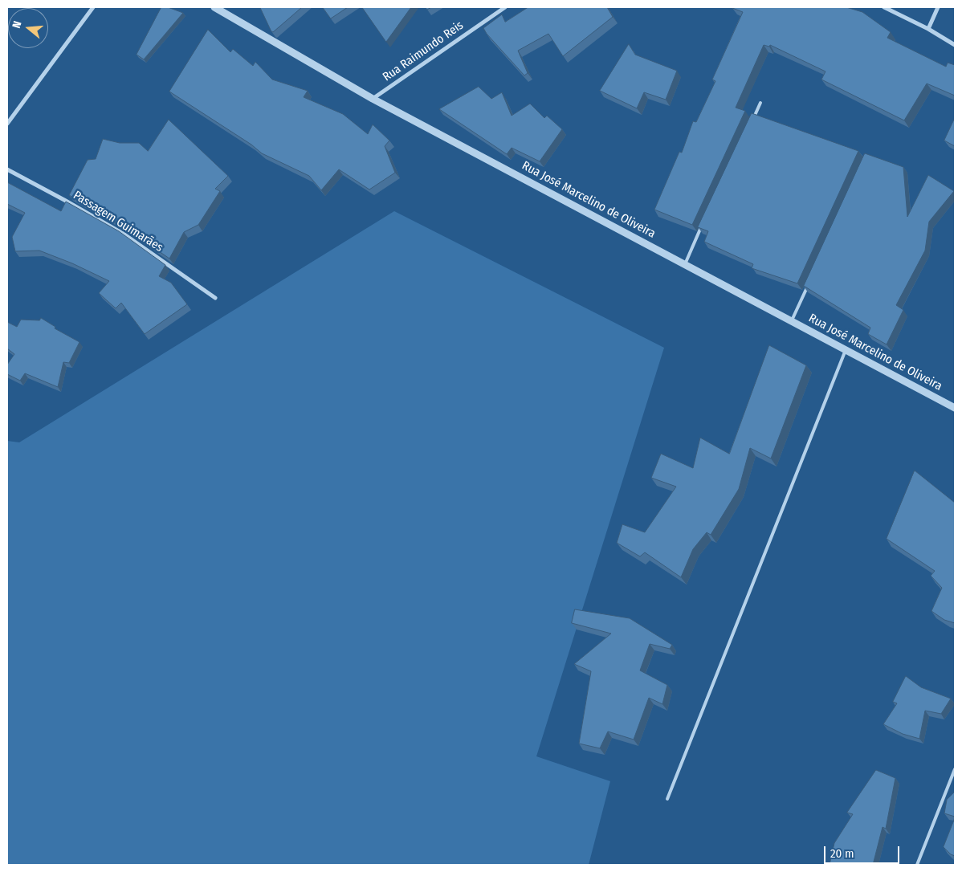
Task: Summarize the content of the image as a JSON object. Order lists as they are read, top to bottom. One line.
{"streets":{"street":["Rua Raimundo Reis","Rua José Marcelino de Oliveira","Passagem Guimarães"]},"crossings":[["Rua Raimundo Reis","Rua José Marcelino de Oliveira"]],"scale_bar":"20 m","north":"left"}
